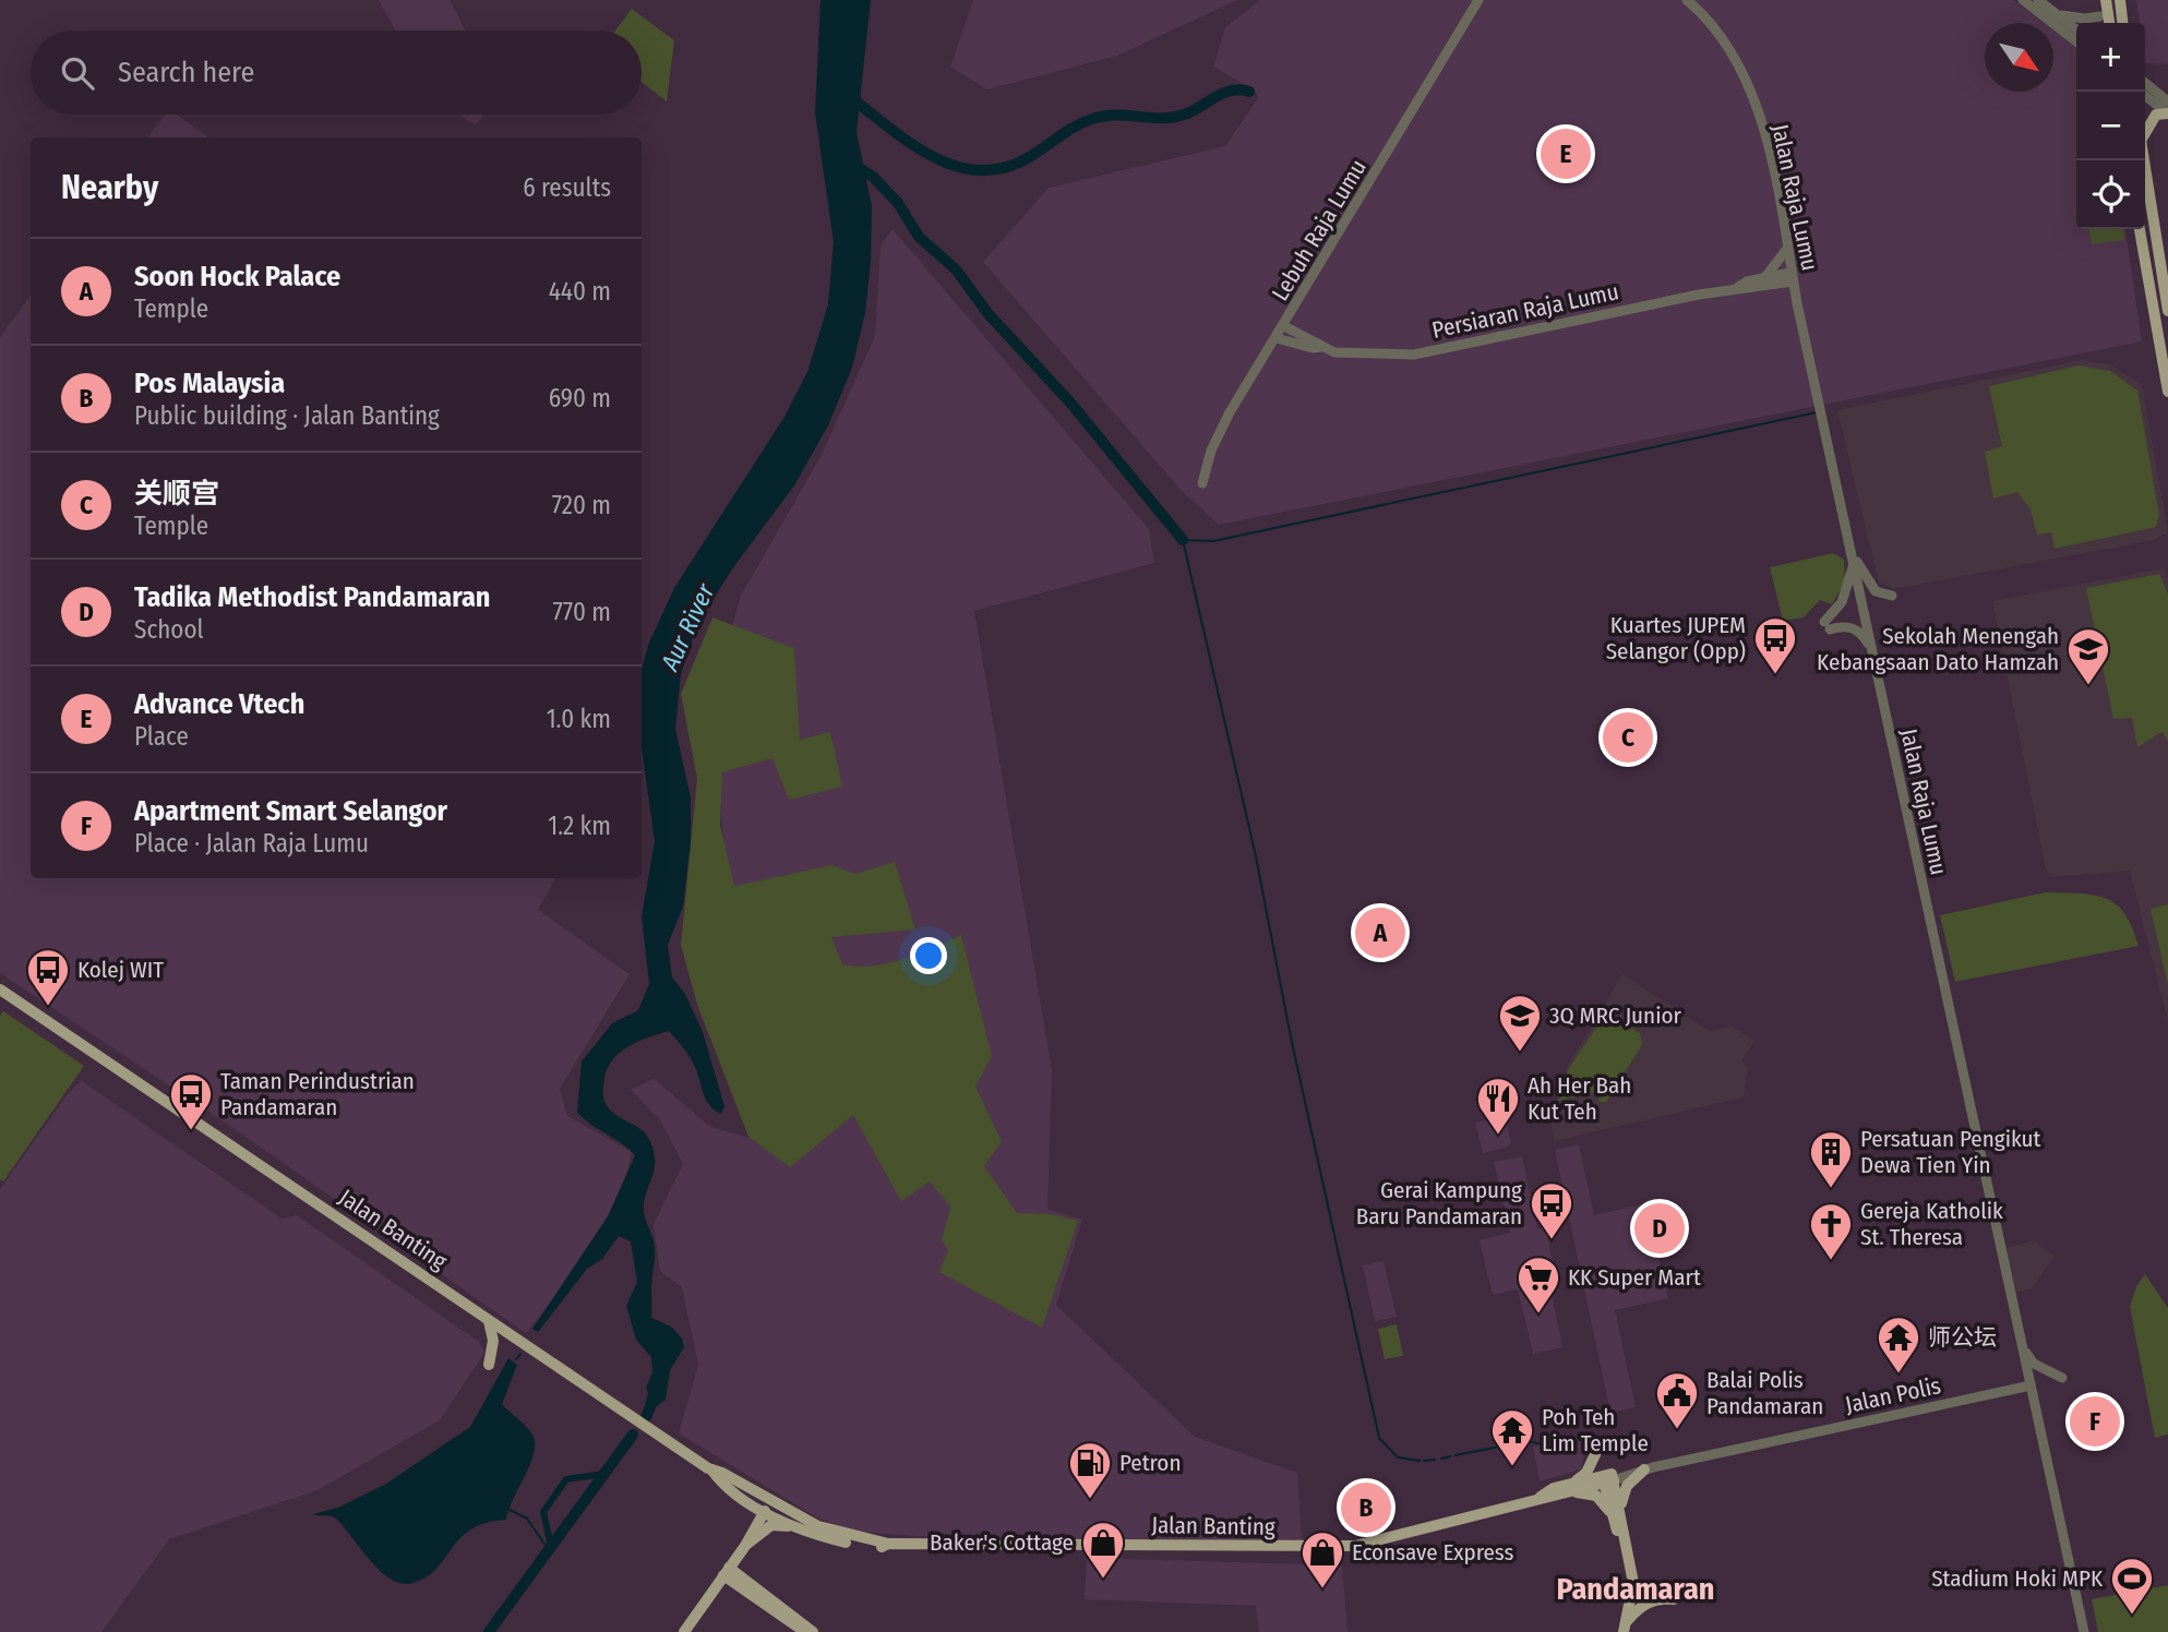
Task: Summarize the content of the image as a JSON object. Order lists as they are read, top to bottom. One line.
{"streets":{"main road":["Jalan Banting"],"street":["Jalan Raja Lumu","Lebuh Raja Lumu","Persiaran Raja Lumu","Jalan Polis"]},"crossings":[["Jalan Raja Lumu","Persiaran Raja Lumu"],["Jalan Raja Lumu","Jalan Polis"],["Jalan Banting","Jalan Polis"]],"districts":["Pandamaran"],"water":["Aur River"],"places":{"bus stop":["Kuartes JUPEM Selangor (Opp)","Kolej WIT","Taman Perindustrian Pandamaran","Gerai Kampung Baru Pandamaran"],"school or university":["Sekolah Menengah Kebangsaan Dato Hamzah","3Q MRC Junior"],"restaurant":["Ah Her Bah Kut Teh"],"building":["Persatuan Pengikut Dewa Tien Yin"],"church":["Gereja Katholik St. Theresa"],"supermarket":["KK Super Mart"],"temple":["师公坛","Poh Teh Lim Temple"],"public building":["Balai Polis Pandamaran"],"fuel station":["Petron"],"shop":["Baker's Cottage","Econsave Express"],"sports":["Stadium Hoki MPK"]},"north":"bottom right","page":{"map_buttons":["+","−"],"search":"Search here","pins":["E","C","A","D","F","B"],"heading":["Nearby","6 results"],"list":[{"mark":"A","name":"Soon Hock Palace","note":"Temple","value":"440 m"},{"mark":"B","name":"Pos Malaysia","note":"Public building · Jalan Banting","value":"690 m"},{"mark":"C","name":"关顺宫","note":"Temple","value":"720 m"},{"mark":"D","name":"Tadika Methodist Pandamaran","note":"School","value":"770 m"},{"mark":"E","name":"Advance Vtech","note":"Place","value":"1.0 km"},{"mark":"F","name":"Apartment Smart Selangor","note":"Place · Jalan Raja Lumu","value":"1.2 km"}]}}
